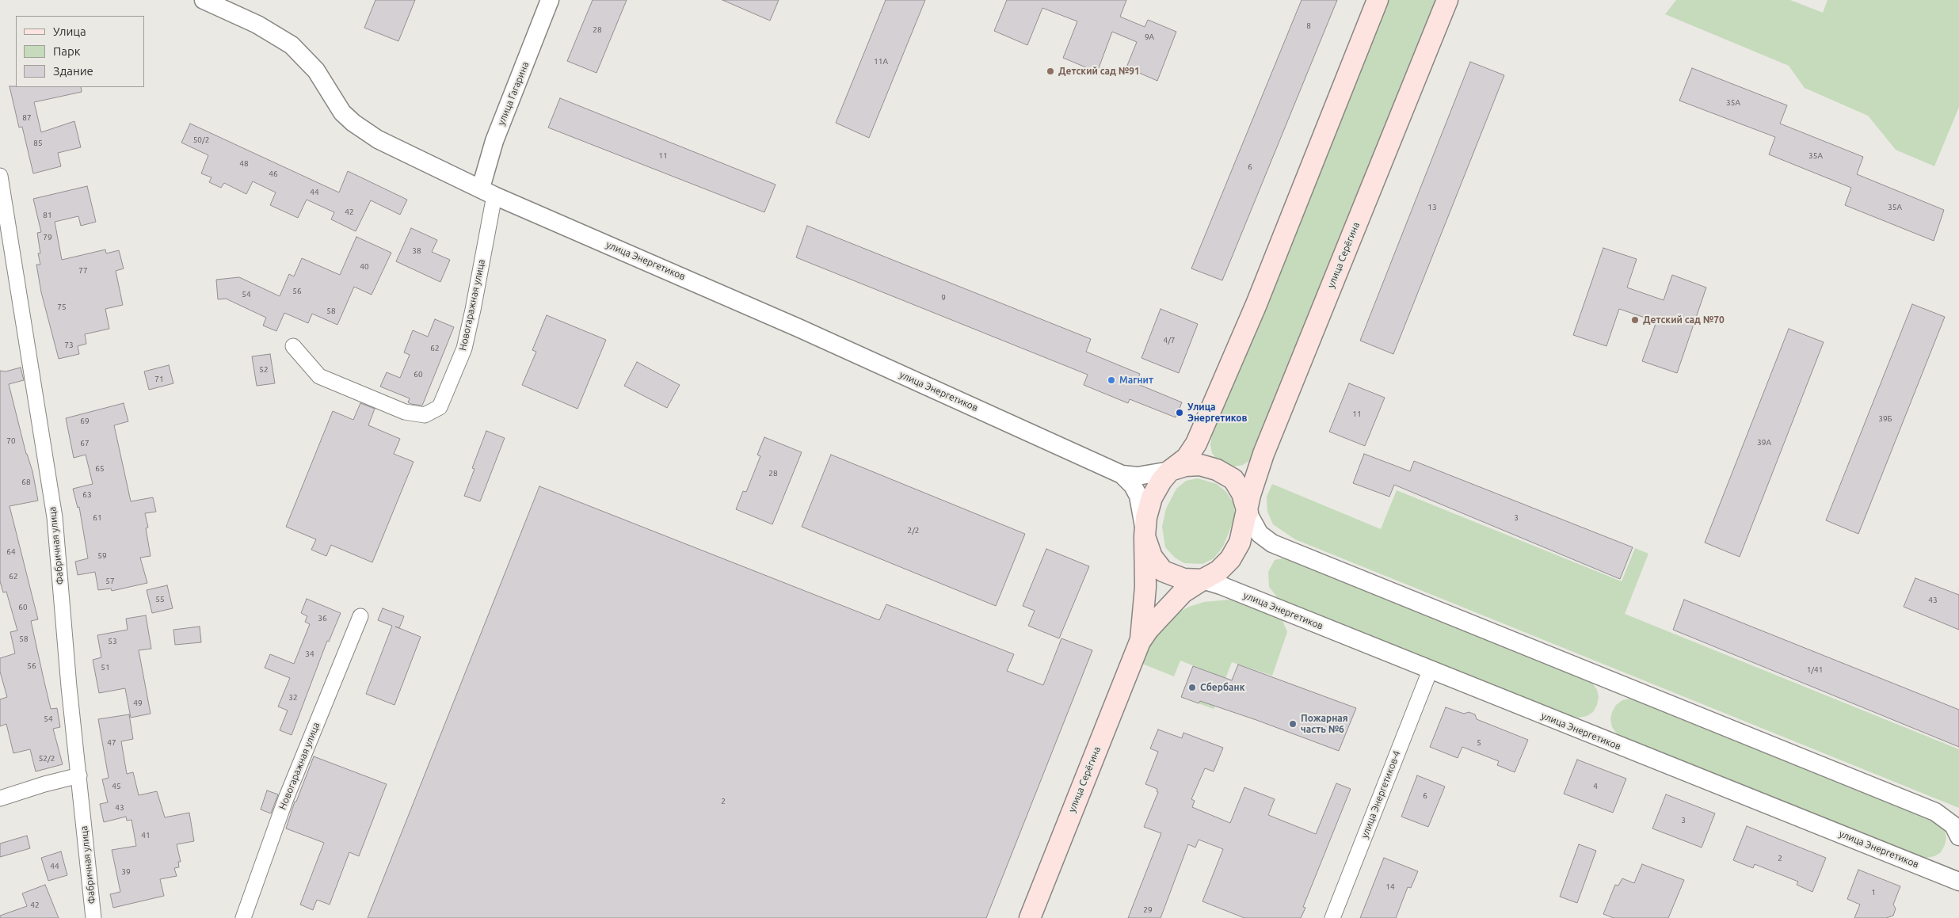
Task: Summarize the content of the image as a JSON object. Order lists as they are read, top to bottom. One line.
{"streets":{"main road":["улица Серёгина"],"street":["улица Гагарина","улица Энергетиков","Новогаражная улица","Фабричная улица","улица Энергетиков-4"]},"crossings":[["улица Гагарина","улица Энергетиков"],["улица Гагарина","Новогаражная улица"],["улица Серёгина","улица Энергетиков"],["улица Энергетиков","Новогаражная улица"],["улица Энергетиков","улица Энергетиков-4"]],"places":["Детский сад №91","Детский сад №70","Магнит","Улица Энергетиков","Сбербанк","Пожарная часть №6"],"house_numbers":["8","28","9А","11А","35А","87","50/2","85","11","35А","48","6","46","44","13","35А","42","81","79","38","40","77","56","54","9","75","58","4/7","73","62","52","60","71","11","39Б","69","70","39А","67","65","28","68","63","61","3","2/2","64","59","62","57","55","43","60","36","58","53","34","56","51","1/41","32","49","54","47","5","52/2","45","4","6","2","43","3","41","2","44","39","14","1","42","29"],"legend":["Улица","Парк","Здание"]}
